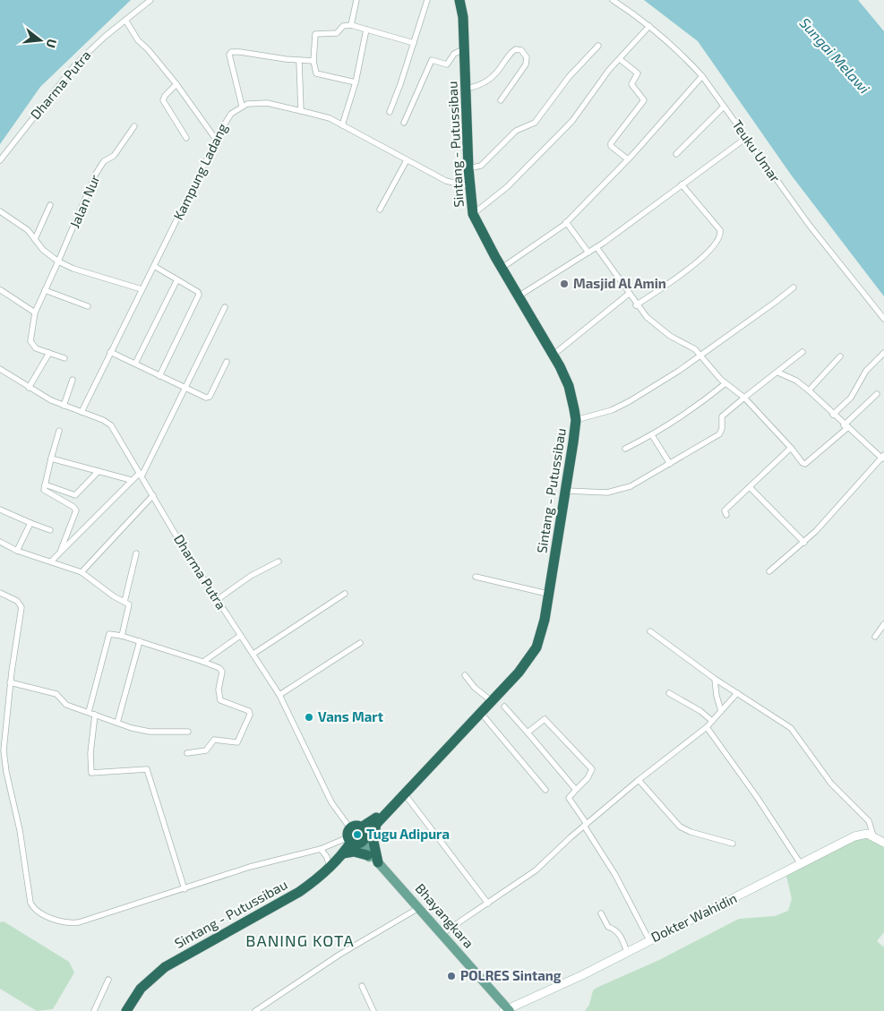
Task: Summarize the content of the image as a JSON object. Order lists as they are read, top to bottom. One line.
{"streets":{"highway":["Sintang - Putussibau"],"main road":["Bhayangkara"],"street":["Dharma Putra","Teuku Umar","Kampung Ladang","Jalan Nur","Dokter Wahidin"]},"crossings":[["Dharma Putra","Sintang - Putussibau"],["Dharma Putra","Kampung Ladang"],["Dharma Putra","Bhayangkara"],["Sintang - Putussibau","Bhayangkara"],["Bhayangkara","Dokter Wahidin"]],"districts":["BANING KOTA"],"water":["Sungai Melawi"],"places":["Masjid Al Amin","Vans Mart","Tugu Adipura","POLRES Sintang"],"north":"right"}
